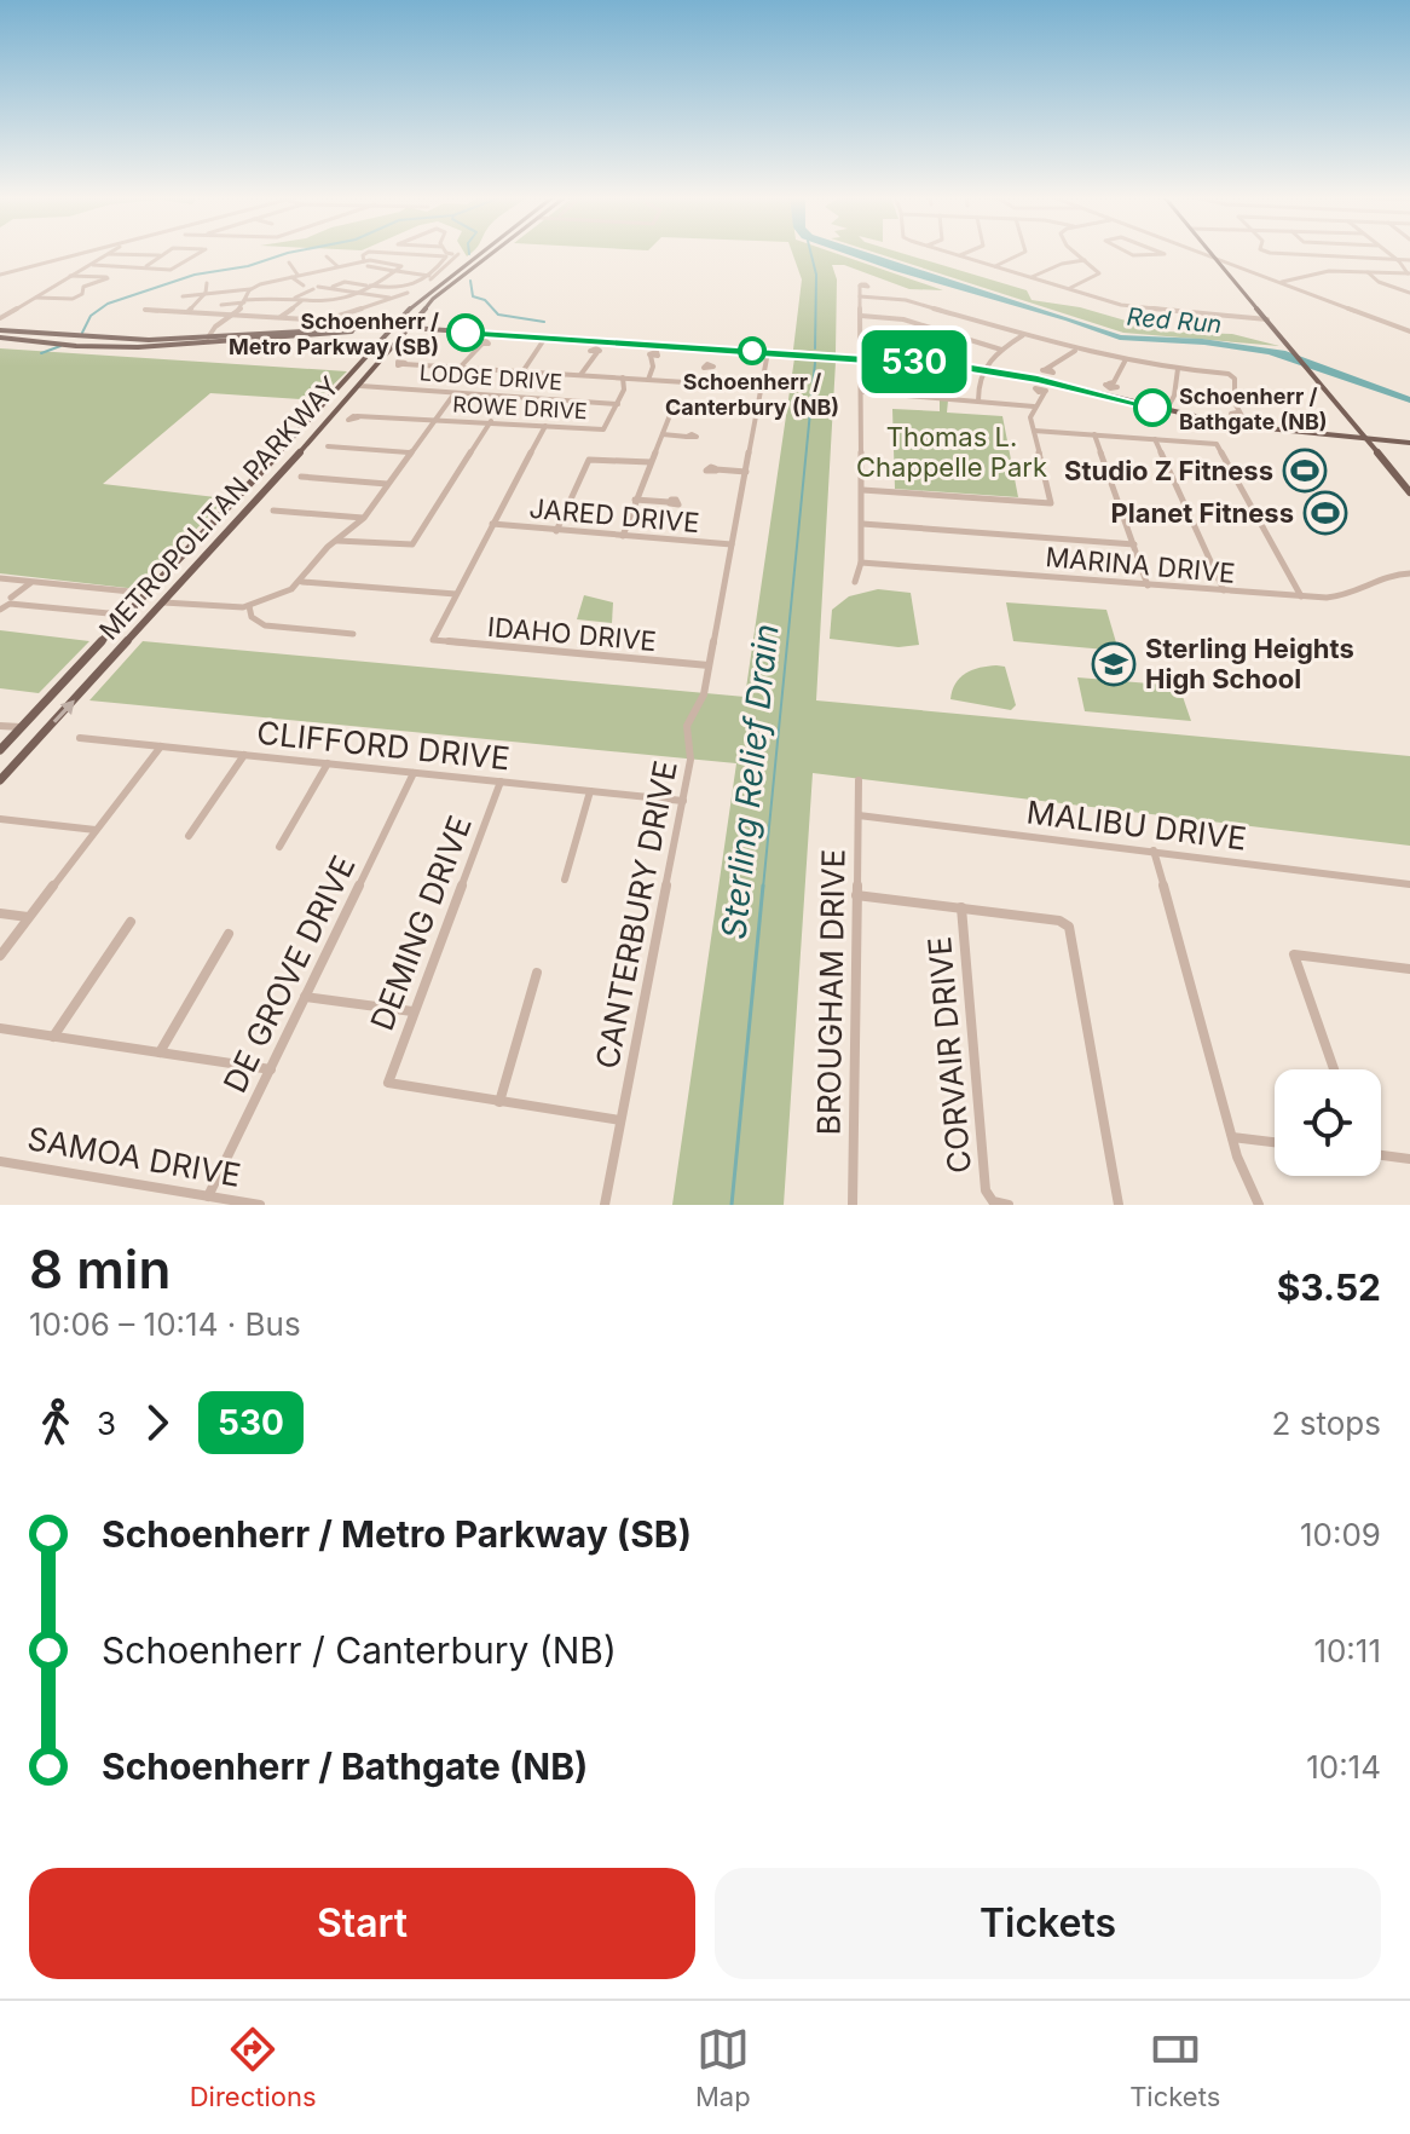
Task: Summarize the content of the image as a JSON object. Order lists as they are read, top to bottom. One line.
{"streets":{"main road":["METROPOLITAN PARKWAY"],"street":["LODGE DRIVE","ROWE DRIVE","JARED DRIVE","MARINA DRIVE","IDAHO DRIVE","CLIFFORD DRIVE","MALIBU DRIVE","CANTERBURY DRIVE","DEMING DRIVE","DE GROVE DRIVE","BROUGHAM DRIVE","CORVAIR DRIVE","SAMOA DRIVE"]},"crossings":[["LODGE DRIVE","ROWE DRIVE"],["LODGE DRIVE","METROPOLITAN PARKWAY"],["JARED DRIVE","CANTERBURY DRIVE"],["IDAHO DRIVE","CANTERBURY DRIVE"],["CLIFFORD DRIVE","CANTERBURY DRIVE"],["CLIFFORD DRIVE","DEMING DRIVE"],["CLIFFORD DRIVE","DE GROVE DRIVE"],["MALIBU DRIVE","BROUGHAM DRIVE"],["DE GROVE DRIVE","SAMOA DRIVE"]],"water":["Red Run","Sterling Relief Drain"],"parks":["Thomas L. Chappelle Park"],"places":{"other":["Schoenherr / Metro Parkway (SB)","Schoenherr / Canterbury (NB)","Schoenherr / Bathgate (NB)"],"sports":["Studio Z Fitness","Planet Fitness"],"school or university":["Sterling Heights High School"]},"lines":["bus line 530"],"page":{"on_map":"530","heading":["8 min","10:06 – 10:14 · Bus","$3.52"],"legs":["3","530","2 stops"],"list":[{"name":"Schoenherr / Metro Parkway (SB)","value":"10:09"},{"name":"Schoenherr / Canterbury (NB)","value":"10:11"},{"name":"Schoenherr / Bathgate (NB)","value":"10:14"}],"buttons":["Start","Tickets"],"tabs":["Directions","Map","Tickets"]}}
